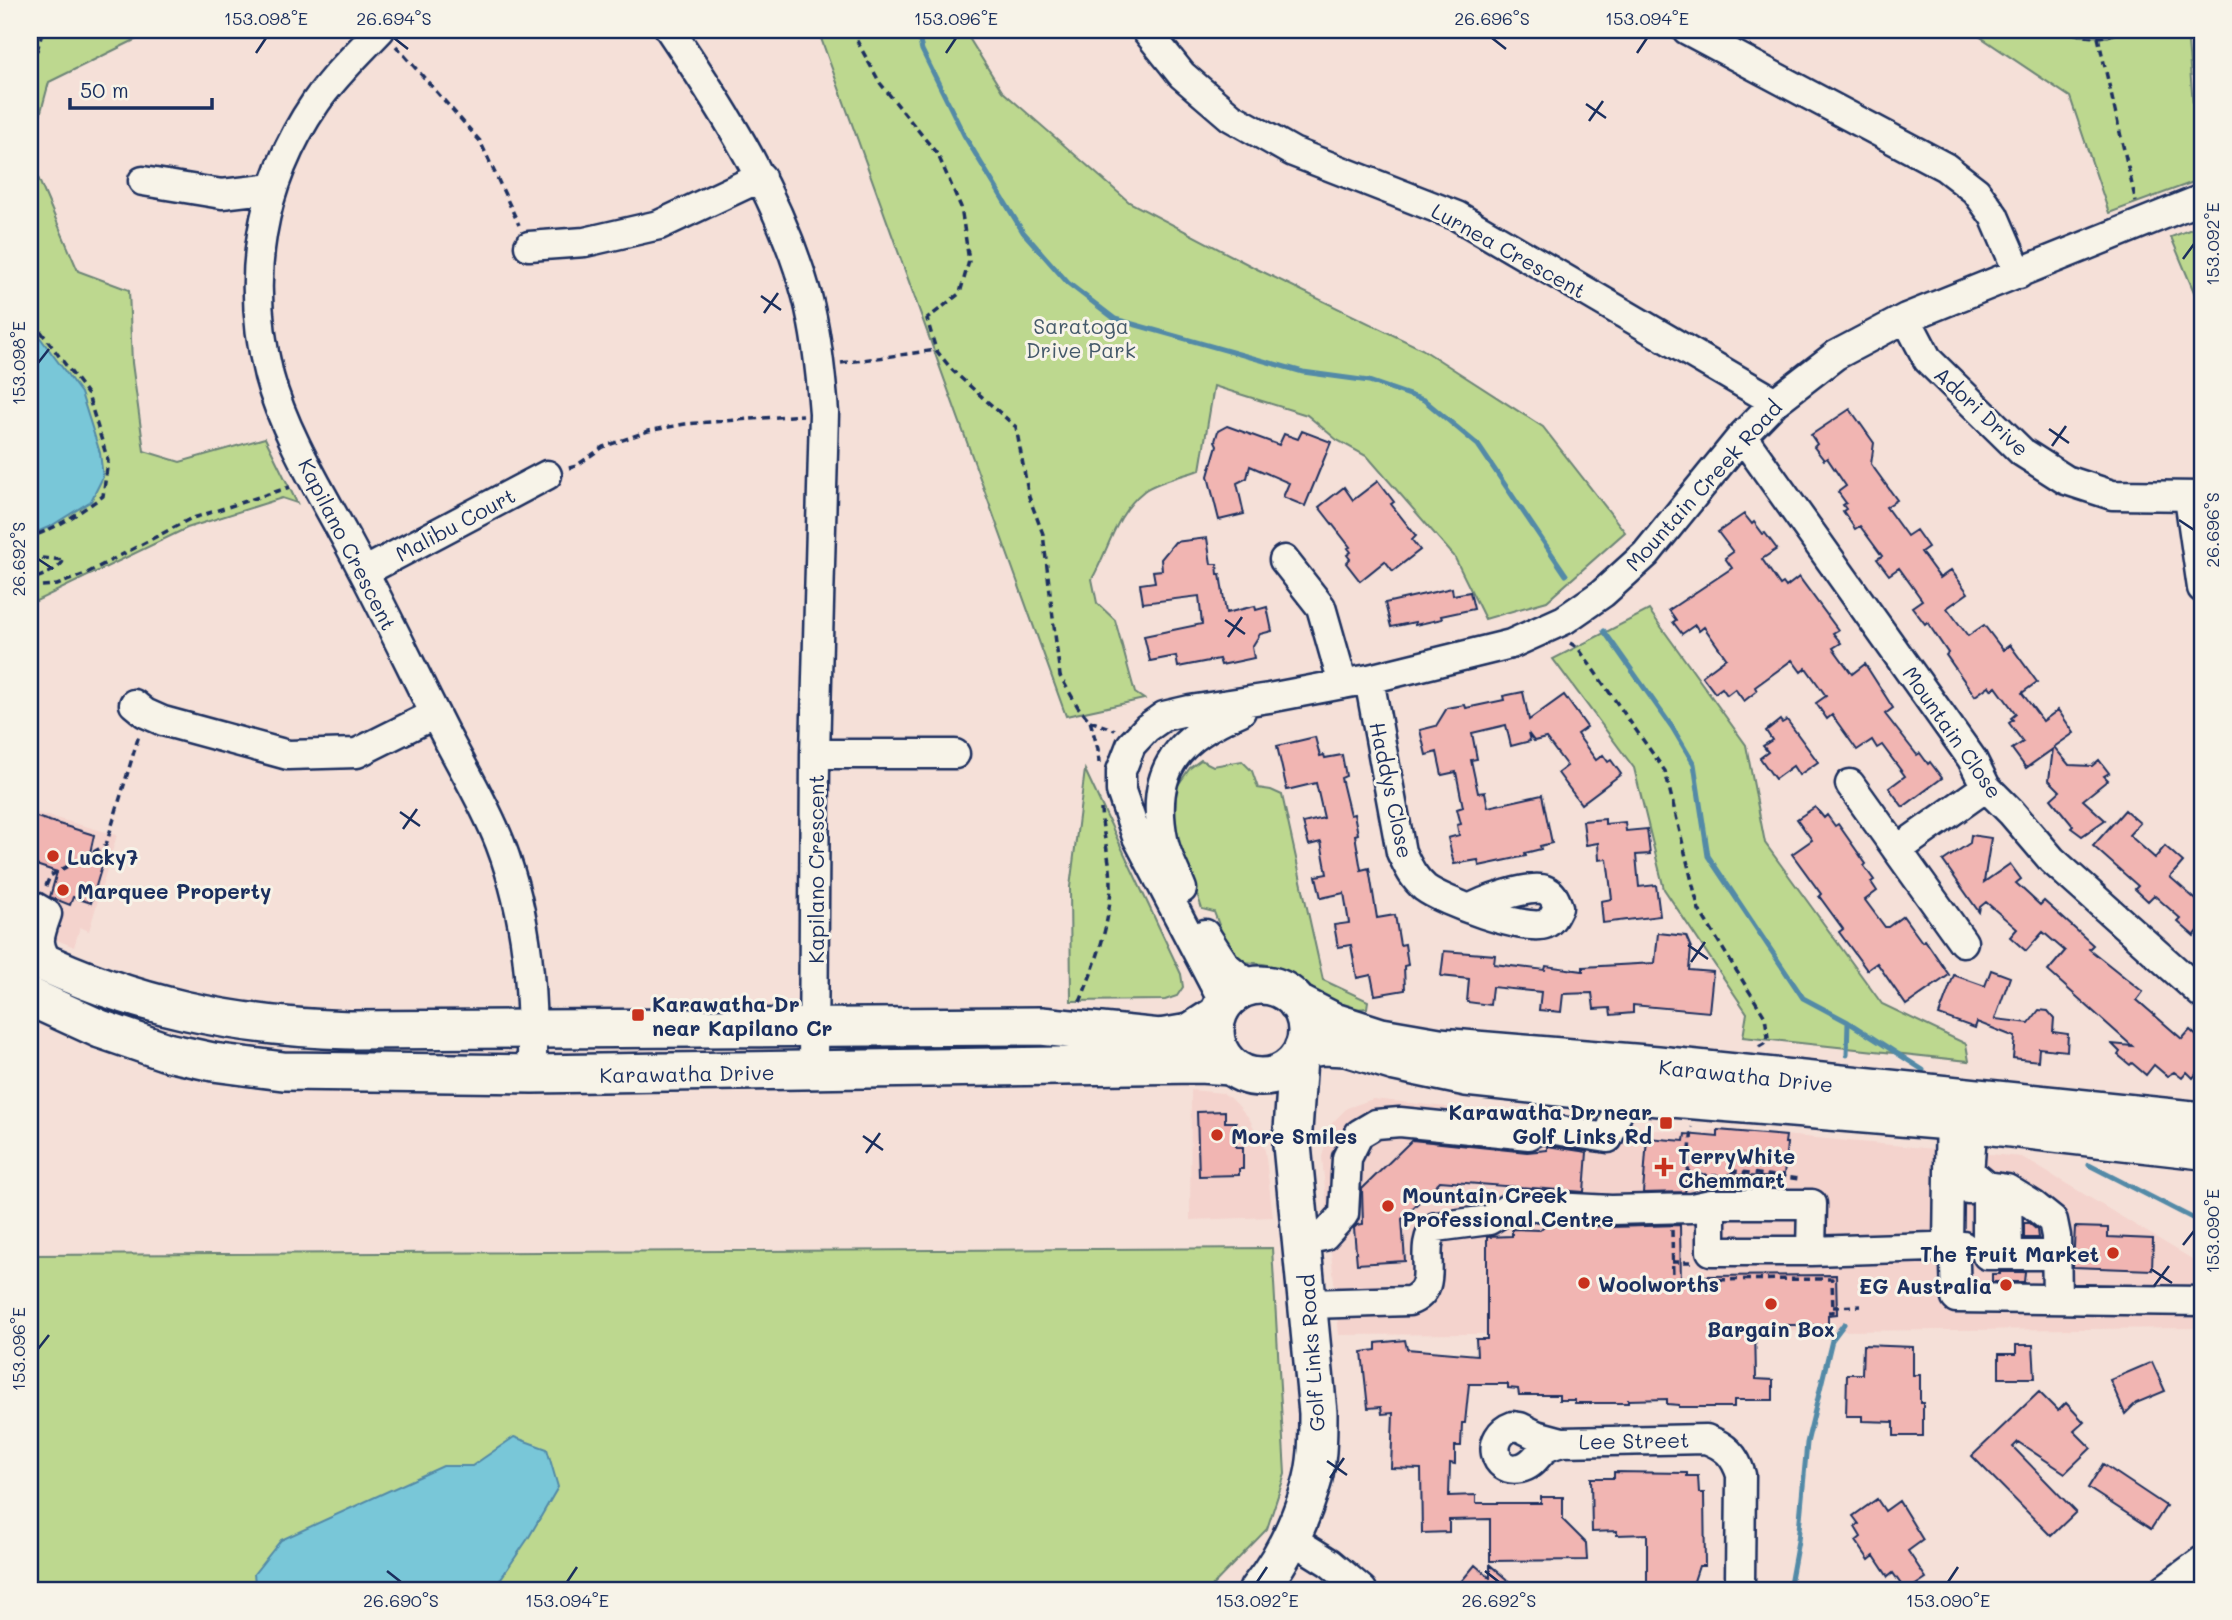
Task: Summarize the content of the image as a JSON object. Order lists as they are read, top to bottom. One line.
{"streets":{"main road":["Karawatha Drive","Golf Links Road"],"street":["Lurnea Crescent","Adori Drive","Mountain Creek Road","Malibu Court","Kapilano Crescent","Mountain Close","Haddys Close","Lee Street"]},"crossings":[["Lurnea Crescent","Mountain Creek Road"],["Adori Drive","Mountain Creek Road"],["Mountain Creek Road","Mountain Close"],["Mountain Creek Road","Haddys Close"],["Mountain Creek Road","Karawatha Drive"],["Mountain Creek Road","Golf Links Road"],["Malibu Court","Kapilano Crescent"],["Kapilano Crescent","Karawatha Drive"],["Karawatha Drive","Golf Links Road"]],"parks":["Saratoga Drive Park"],"places":{"other":["Lucky7","Marquee Property","More Smiles","Mountain Creek Professional Centre","The Fruit Market","Woolworths","EG Australia","Bargain Box"],"transit":["Karawatha Dr near Kapilano Cr","Karawatha Dr near Golf Links Rd"],"health":["TerryWhite Chemmart"]},"scale_bar":"50 m","coordinates":["153.098°E","26.694°S","153.096°E","26.696°S","153.094°E","153.092°E","26.692°S","153.090°E","26.690°S"]}
